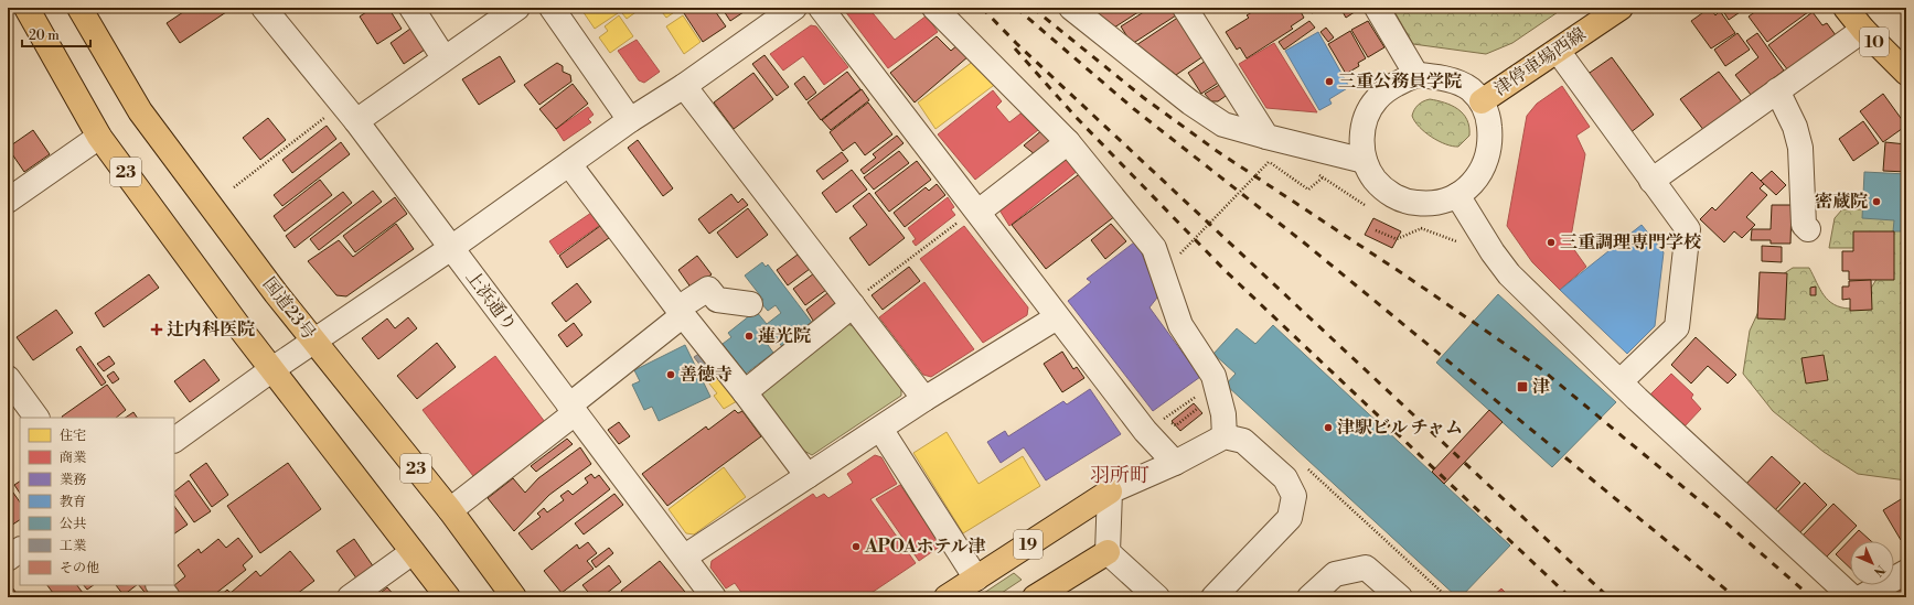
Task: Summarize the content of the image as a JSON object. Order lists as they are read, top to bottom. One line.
{"streets":{"main road":["10","津停車場西線","23","国道23号","19"],"street":["上浜通り"]},"districts":["羽所町"],"places":{"other":["三重公務員学院","密蔵院","三重調理専門学校","蓮光院","善徳寺","津駅ビル チャム","APOAホテル津"],"health":["辻内科医院"],"transit":["津"]},"legend":["住宅","商業","業務","教育","公共","工業","その他"],"scale_bar":"20 m","north":"bottom right"}
